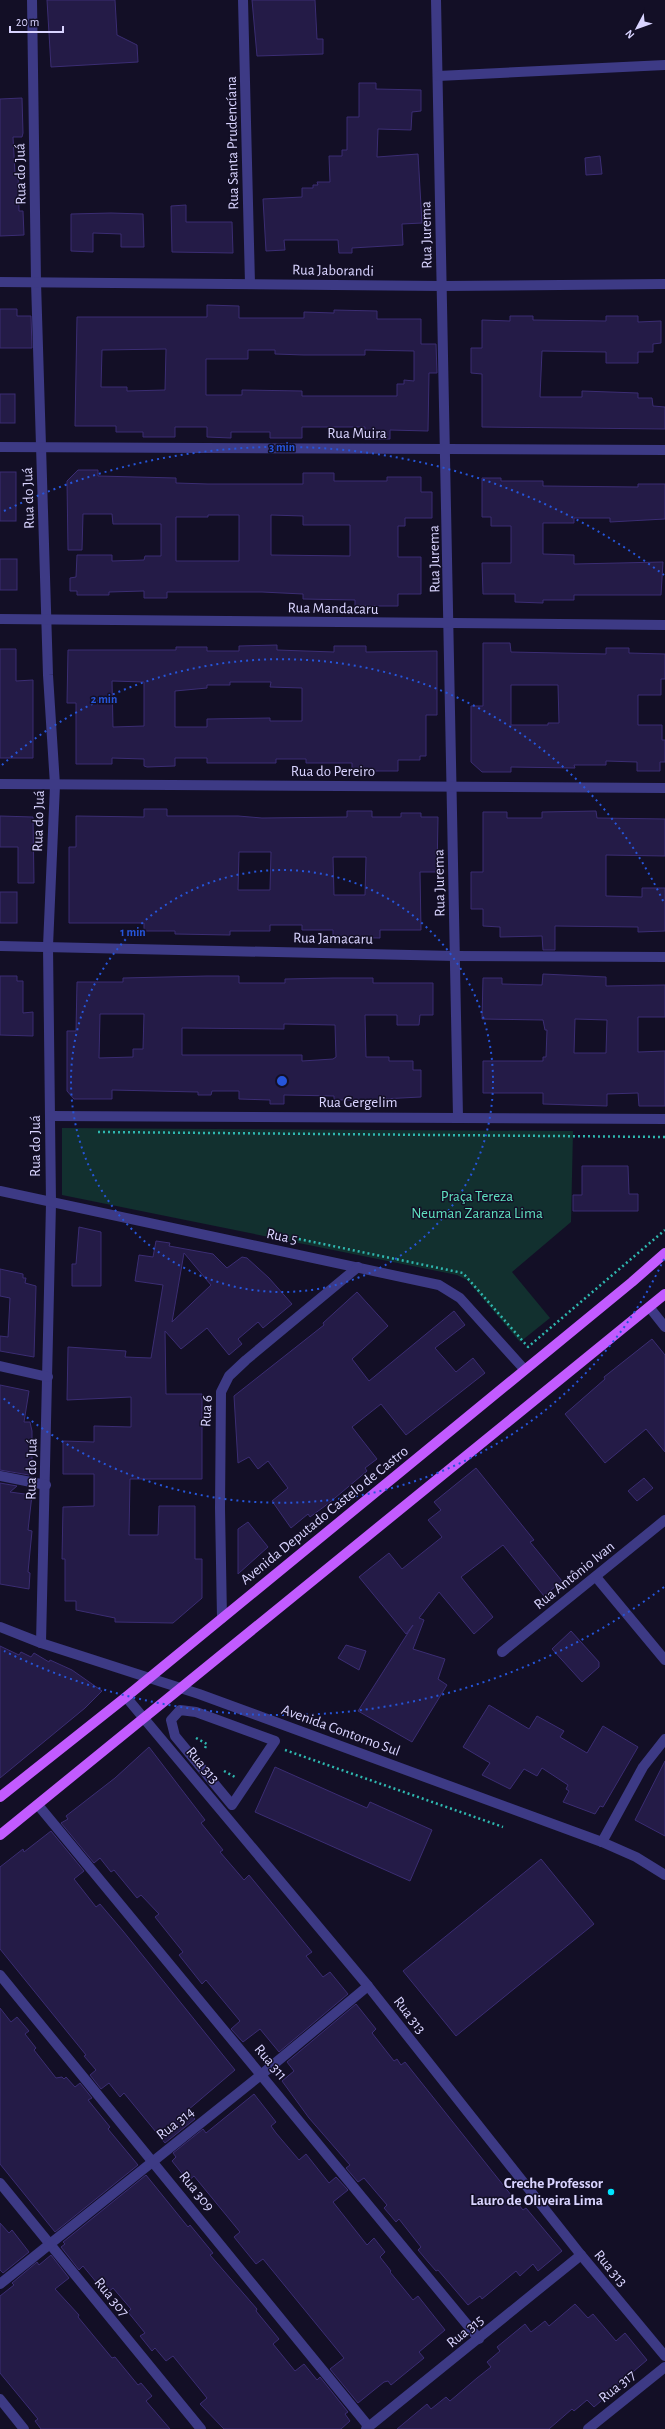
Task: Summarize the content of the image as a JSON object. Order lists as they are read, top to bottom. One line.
{"streets":{"main road":["Avenida Deputado Castelo de Castro"],"street":["Rua Santa Prudencíana","Rua do Juá","Rua Jurema","Rua Jaborandi","Rua Muira","Rua Mandacaru","Rua do Pereiro","Rua Jamacaru","Rua Gergelim","Rua 5","Rua 6","Rua Antônio Ivan","Avenida Contorno Sul","Rua 313","Rua 311","Rua 314","Rua 309","Rua 307","Rua 315","Rua 317"]},"crossings":[["Rua Santa Prudencíana","Rua Jaborandi"],["Rua do Juá","Rua Jaborandi"],["Rua do Juá","Rua Muira"],["Rua do Juá","Rua Mandacaru"],["Rua do Juá","Rua do Pereiro"],["Rua do Juá","Rua Jamacaru"],["Rua do Juá","Rua Gergelim"],["Rua do Juá","Rua 5"],["Rua do Juá","Avenida Contorno Sul"],["Rua Jurema","Rua Jaborandi"],["Rua Jurema","Rua Muira"],["Rua Jurema","Rua Mandacaru"],["Rua Jurema","Rua do Pereiro"],["Rua Jurema","Rua Jamacaru"],["Rua Jurema","Rua Gergelim"],["Rua 5","Rua 6"],["Rua 5","Avenida Deputado Castelo de Castro"],["Rua 6","Avenida Deputado Castelo de Castro"],["Avenida Deputado Castelo de Castro","Avenida Contorno Sul"],["Avenida Deputado Castelo de Castro","Rua 313"],["Rua 313","Rua 314"],["Rua 313","Rua 315"],["Rua 311","Rua 314"],["Rua 311","Rua 315"],["Rua 314","Rua 309"],["Rua 314","Rua 307"],["Rua 309","Rua 315"]],"parks":["Praça Tereza Neuman Zaranza Lima"],"places":["Creche Professor Lauro de Oliveira Lima"],"scale_bar":"20 m","north":"bottom left","rings":["3 min","2 min","1 min"]}
